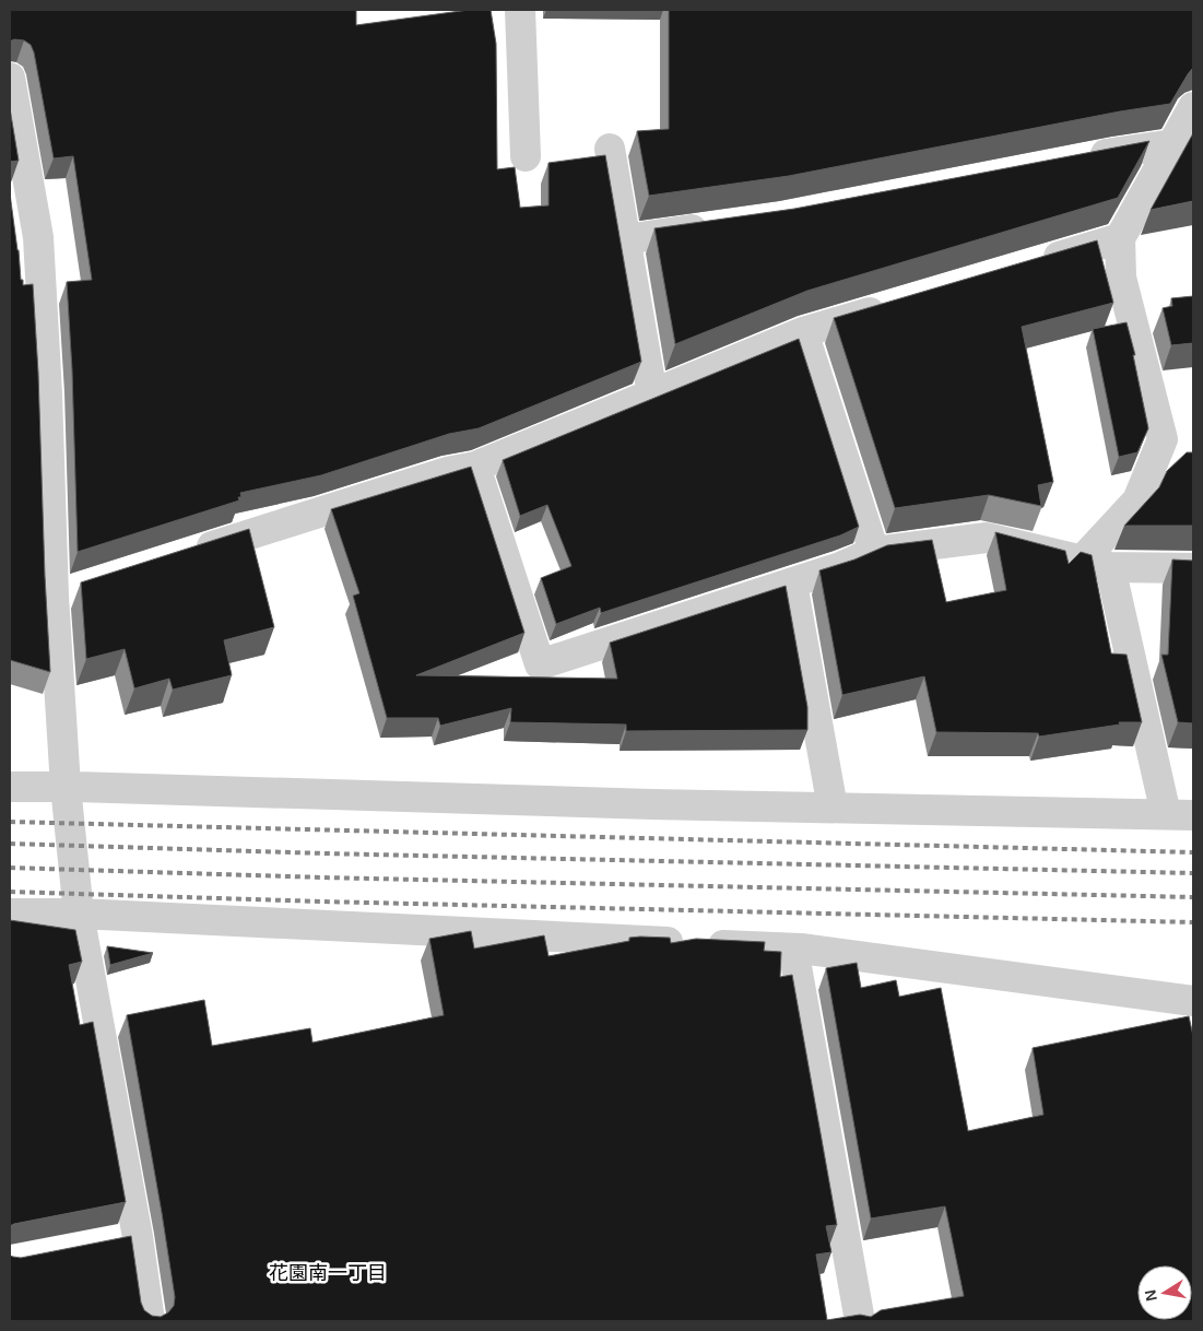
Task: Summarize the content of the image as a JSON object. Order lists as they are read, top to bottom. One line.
{"districts":["花園南一丁目"],"north":"left"}
